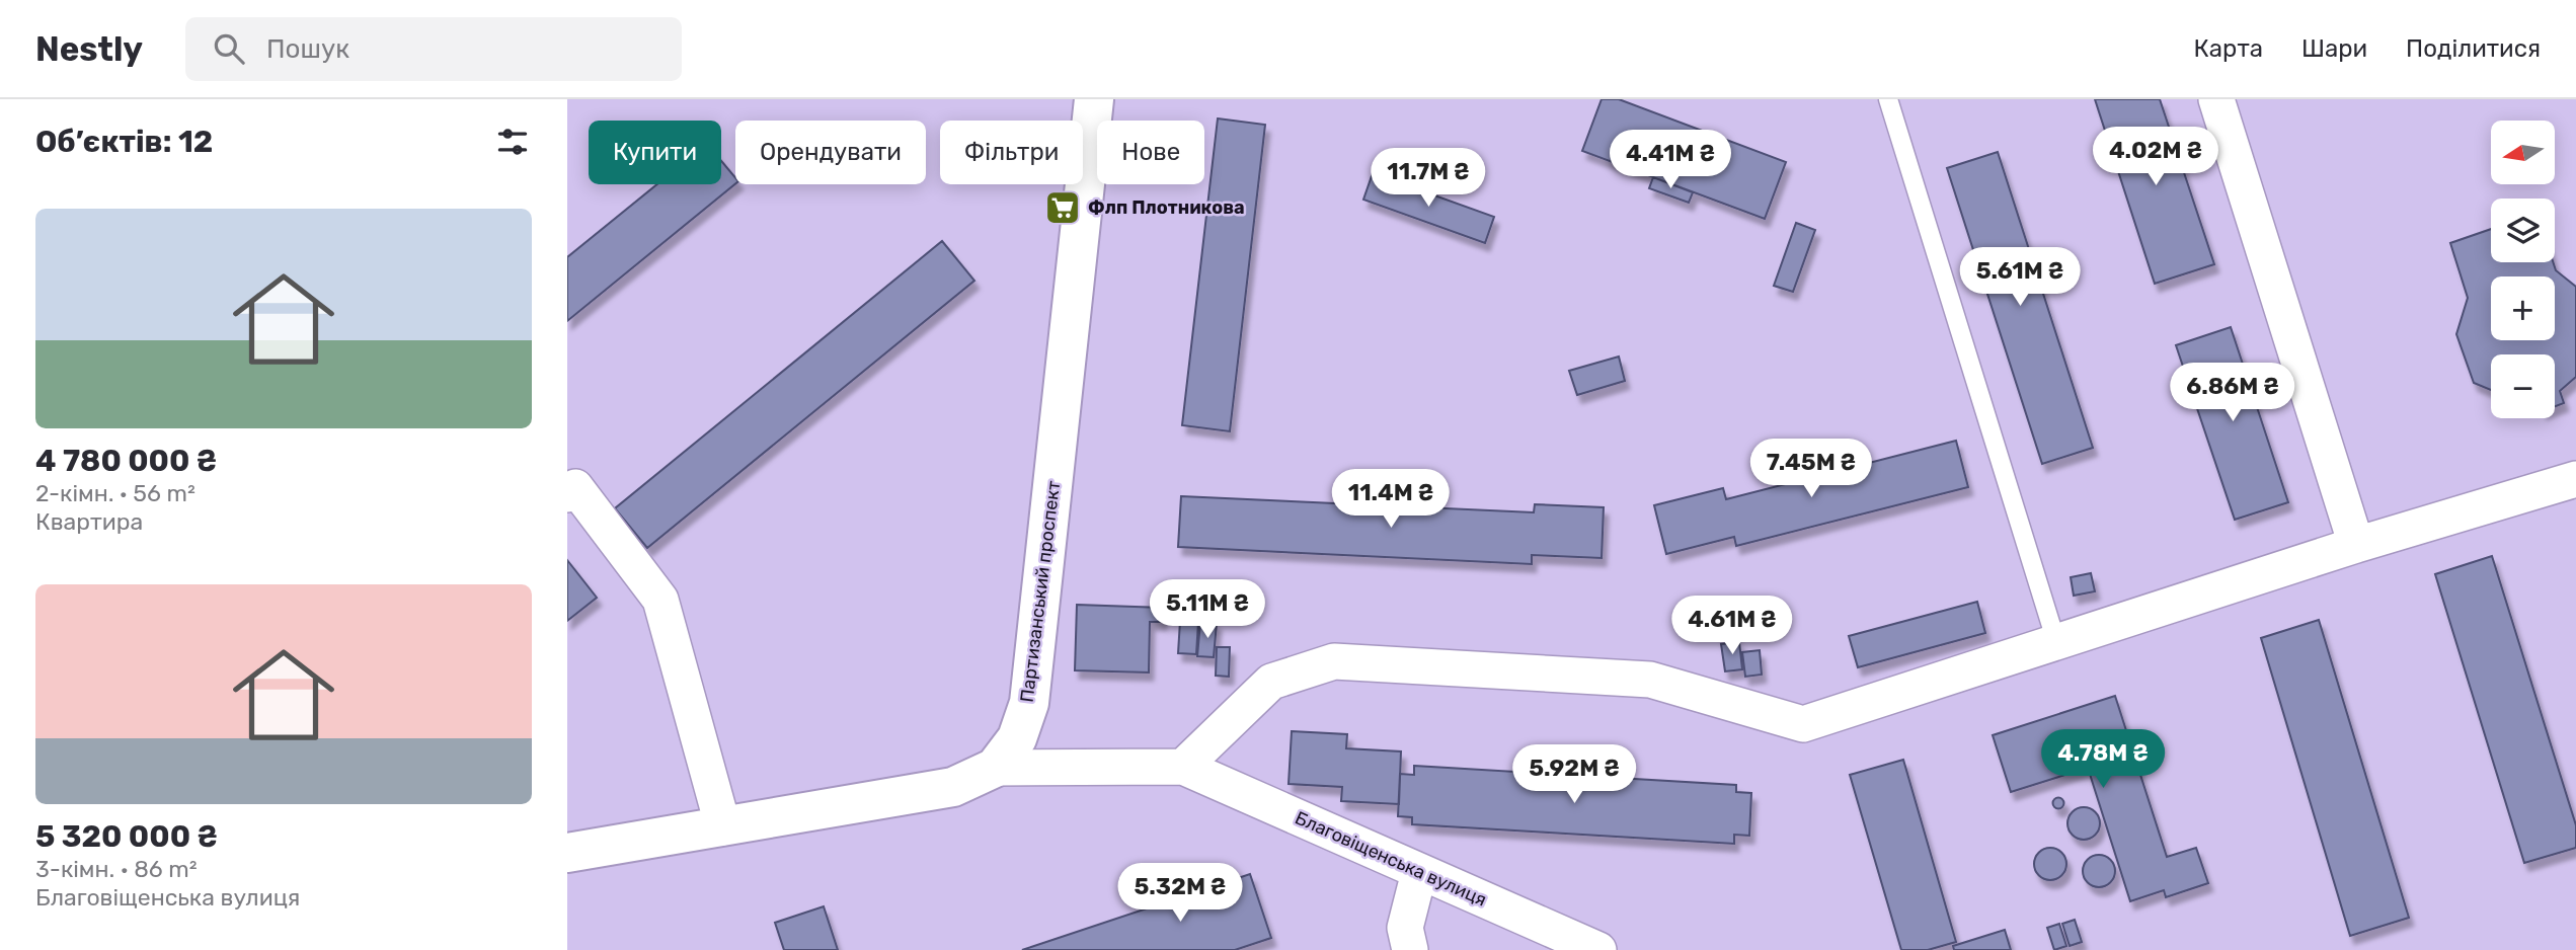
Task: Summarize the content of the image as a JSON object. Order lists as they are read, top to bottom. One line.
{"streets":{"street":["Партизанський проспект","Благовіщенська вулиця"]},"places":{"supermarket":["Флп Плотникова"]},"north":"left","page":{"header":"Nestly","search":"Пошук","nav":["Карта","Шари","Поділитися"],"heading":"Об’єктів: 12","map_buttons":["+","−"],"chip":["Купити","Орендувати","Фільтри","Нове"],"price":["4.02M ₴","4.41M ₴","11.7M ₴","5.61M ₴","6.86M ₴","7.45M ₴","11.4M ₴","5.11M ₴","4.61M ₴","4.78M ₴","5.92M ₴","5.32M ₴"],"list":[{"name":"4 780 000 ₴","note":"2-кімн. · 56 m² · Квартира"},{"name":"5 320 000 ₴","note":"3-кімн. · 86 m² · Благовіщенська вулиця"}]}}
